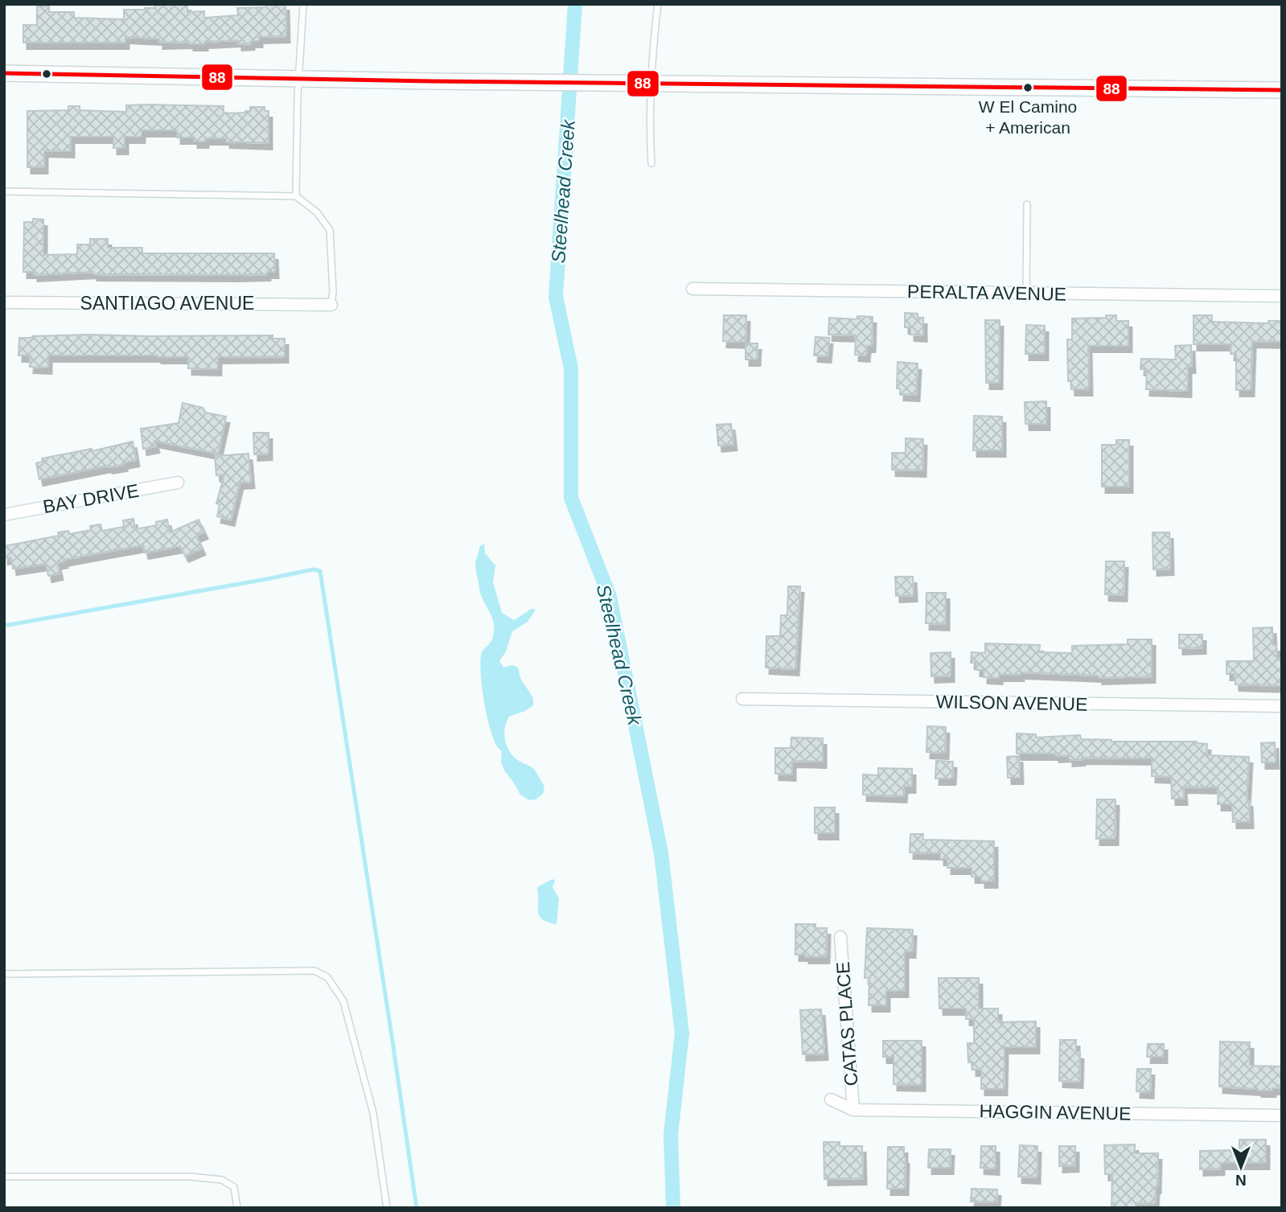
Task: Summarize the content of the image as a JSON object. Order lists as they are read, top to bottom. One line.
{"streets":{"street":["PERALTA AVENUE","SANTIAGO AVENUE","BAY DRIVE","WILSON AVENUE","CATAS PLACE","HAGGIN AVENUE"]},"crossings":[["CATAS PLACE","HAGGIN AVENUE"]],"water":["Steelhead Creek"],"places":["W El Camino + American"],"lines":["transit line 88"],"north":"bottom"}
